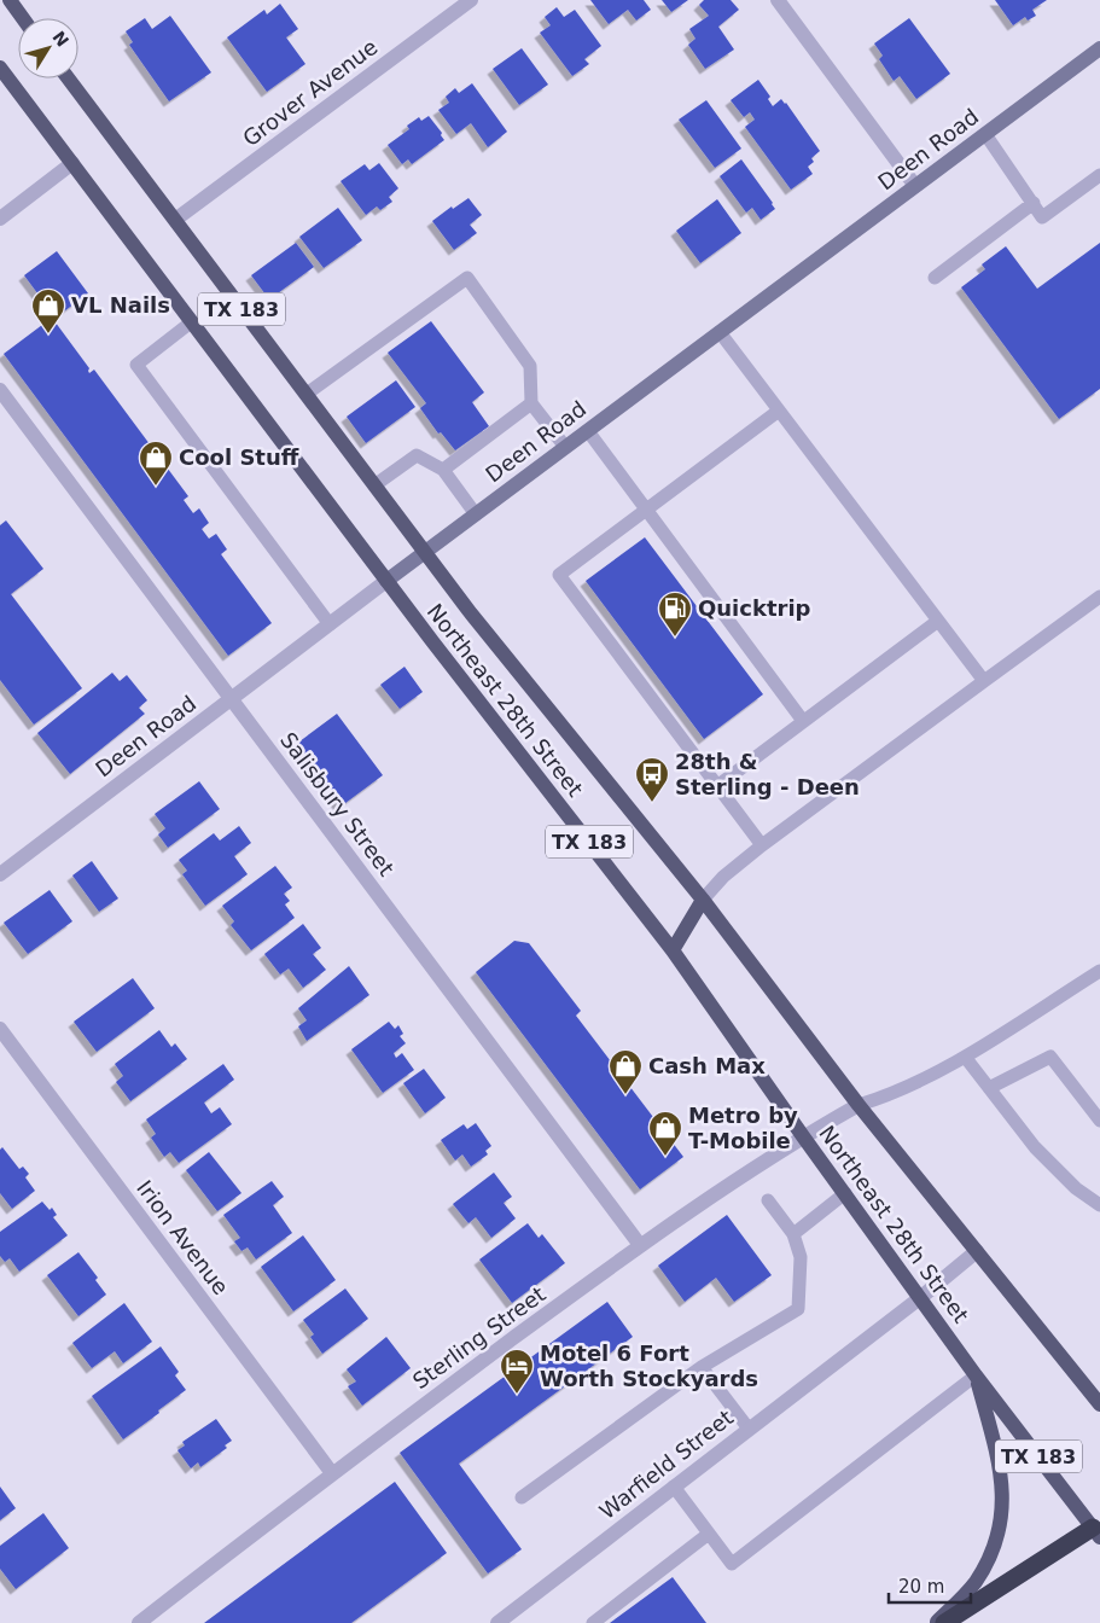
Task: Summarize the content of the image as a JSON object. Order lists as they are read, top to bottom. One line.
{"streets":{"main road":["TX 183","Northeast 28th Street"],"street":["Grover Avenue","Deen Road","Salisbury Street","Irion Avenue","Sterling Street","Warfield Street"]},"crossings":[["Grover Avenue","Northeast 28th Street"],["Deen Road","Northeast 28th Street"],["Deen Road","Salisbury Street"],["Northeast 28th Street","Sterling Street"],["Northeast 28th Street","Warfield Street"],["Salisbury Street","Sterling Street"],["Irion Avenue","Sterling Street"]],"places":{"shop":["VL Nails","Cool Stuff","Cash Max","Metro by T-Mobile"],"fuel station":["Quicktrip"],"bus stop":["28th & Sterling - Deen"],"hotel":["Motel 6 Fort Worth Stockyards"]},"scale_bar":"20 m","north":"top right"}
